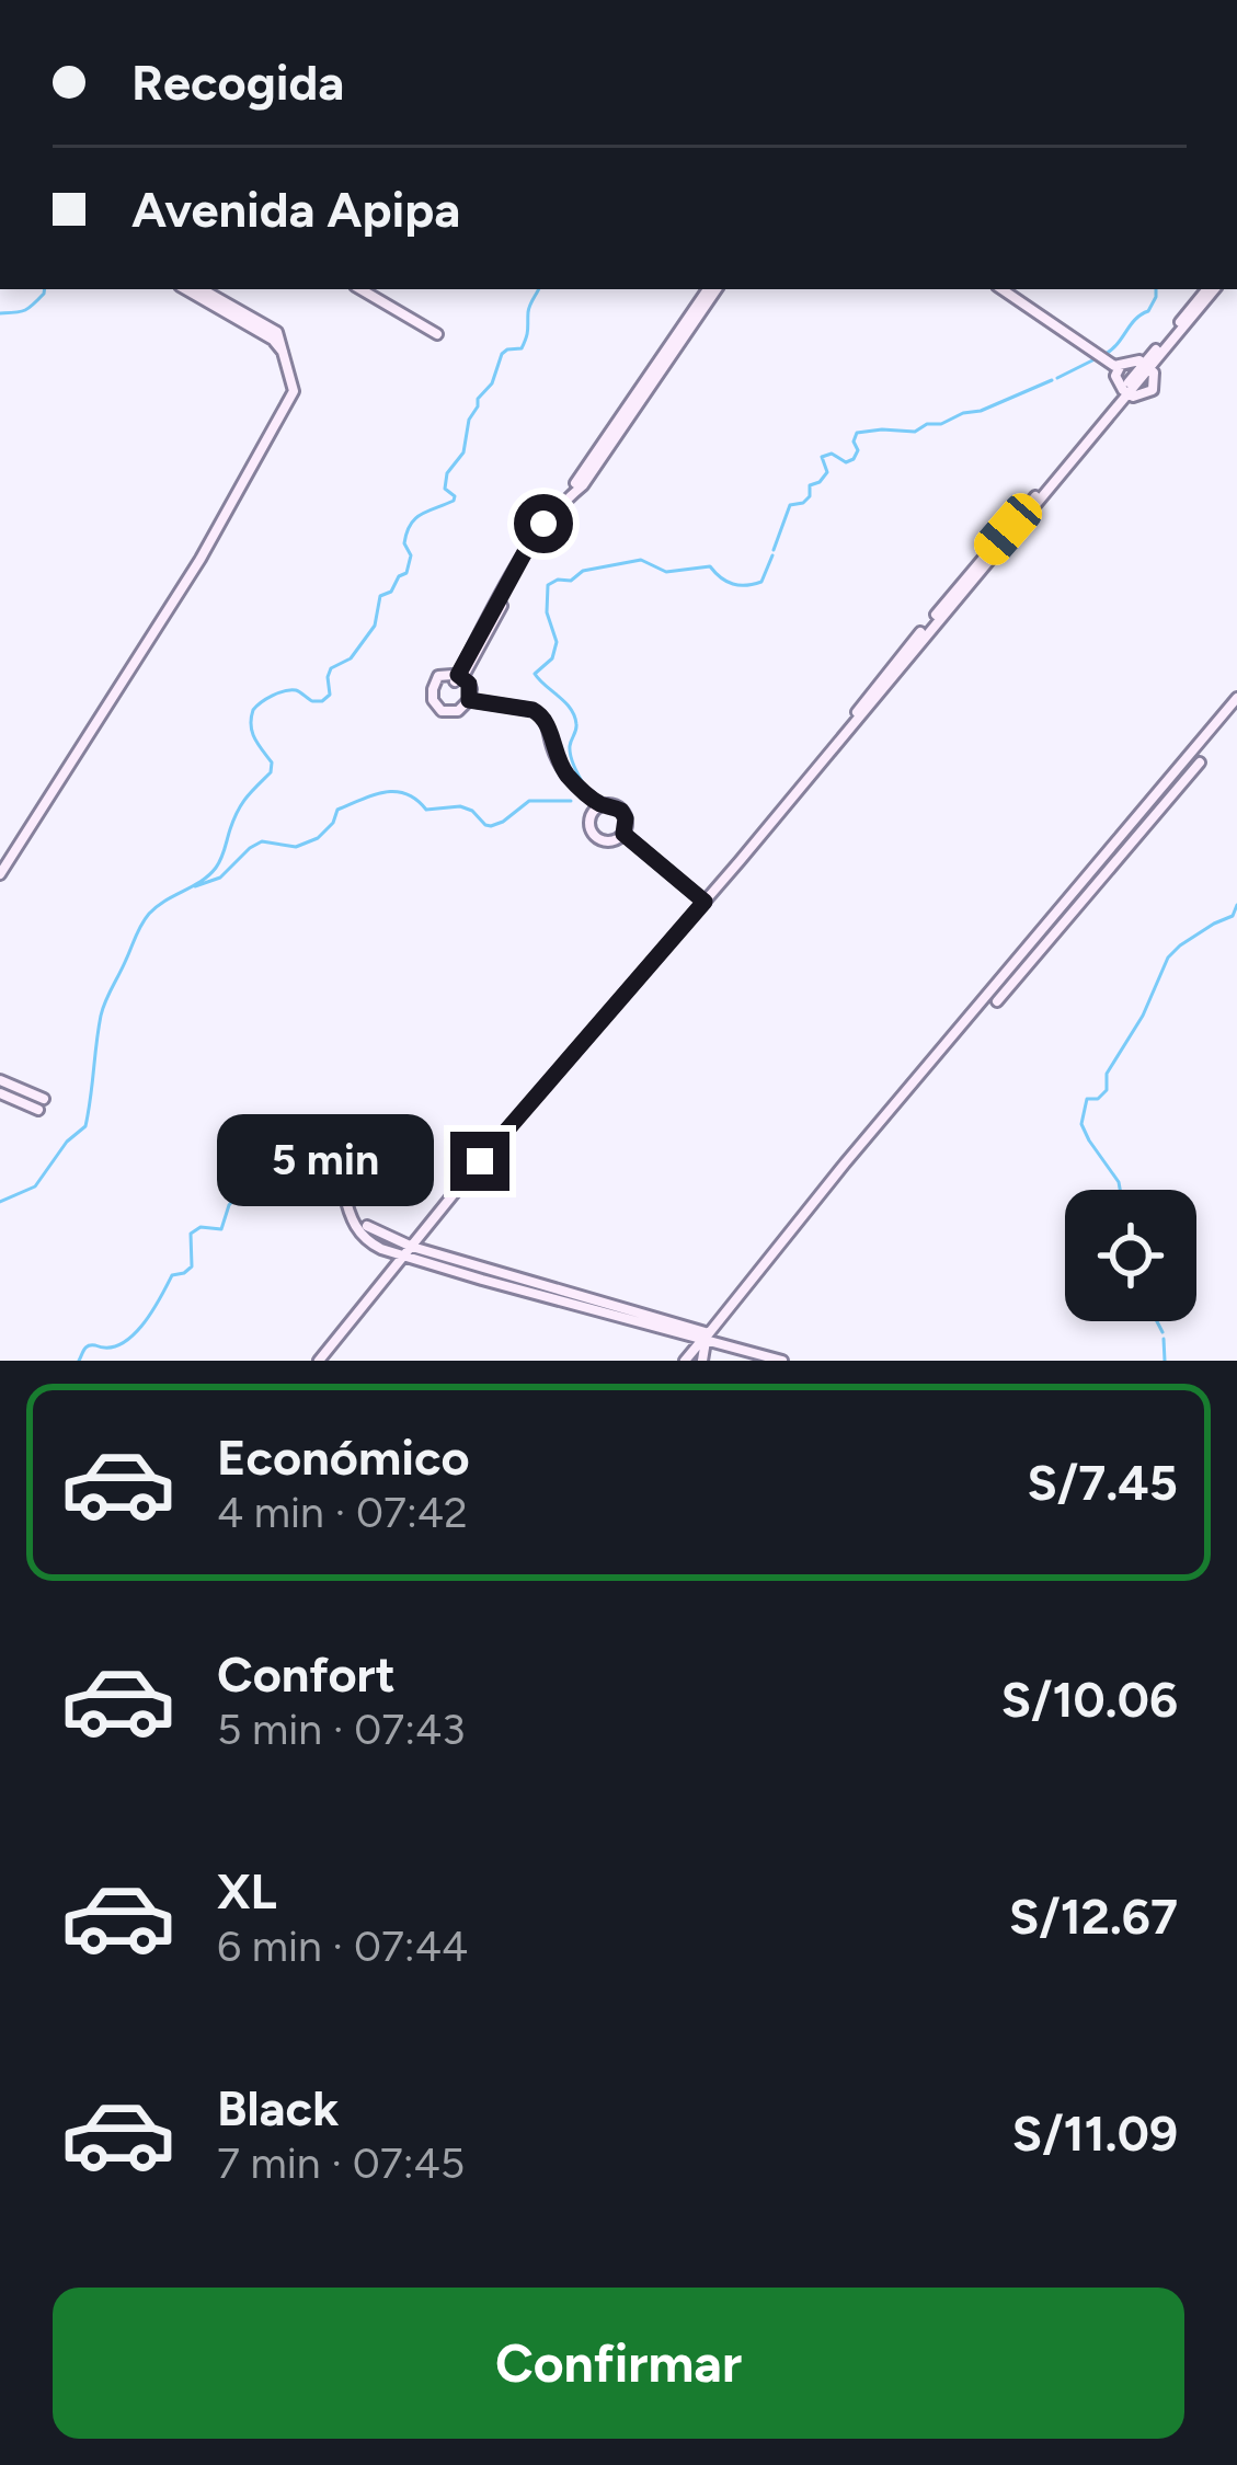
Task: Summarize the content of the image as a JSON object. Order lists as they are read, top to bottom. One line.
{"page":{"banner":["Recogida","Avenida Apipa"],"bubble":"5 min","list":[{"name":"Económico","note":"4 min · 07:42","value":"S/7.45"},{"name":"Confort","note":"5 min · 07:43","value":"S/10.06"},{"name":"XL","note":"6 min · 07:44","value":"S/12.67"},{"name":"Black","note":"7 min · 07:45","value":"S/11.09"}],"buttons":"Confirmar"}}
